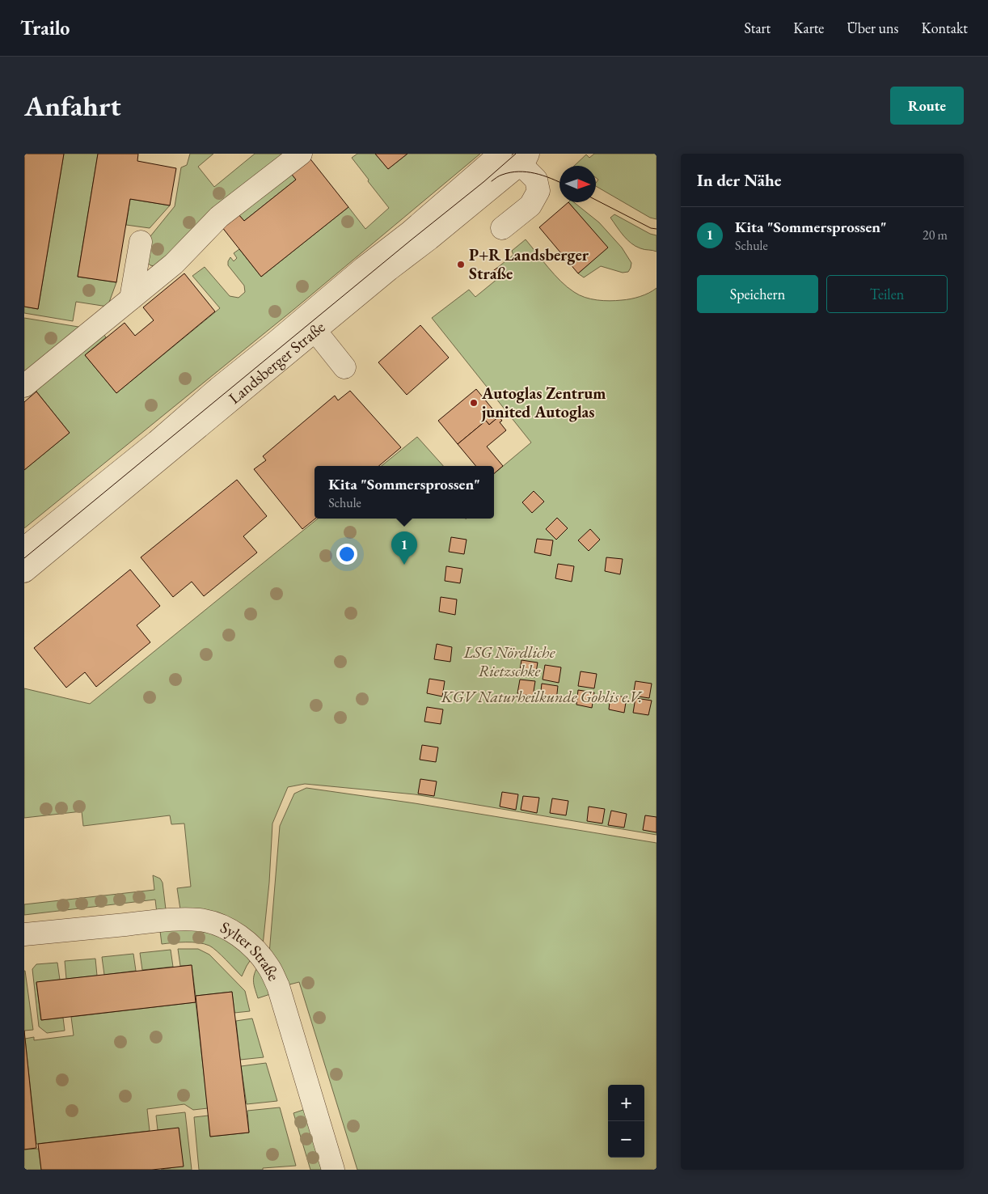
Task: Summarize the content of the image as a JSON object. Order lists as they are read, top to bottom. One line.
{"streets":{"street":["Landsberger Straße","Sylter Straße"]},"parks":["LSG Nördliche Rietzschke","KGV Naturheilkunde Gohlis e.V."],"places":["P+R Landsberger Straße","Autoglas Zentrum junited Autoglas"],"north":"right","page":{"header":"Trailo","nav":["Start","Karte","Über uns","Kontakt"],"buttons":["Route",["Speichern","Teilen"]],"title":"Anfahrt","heading":"In der Nähe","list":[{"mark":"1","name":"Kita \"Sommersprossen\"","note":"Schule","value":"20 m"}],"popup":["Kita \"Sommersprossen\"","Schule"],"pins":"1","map_buttons":["+","−"]}}
